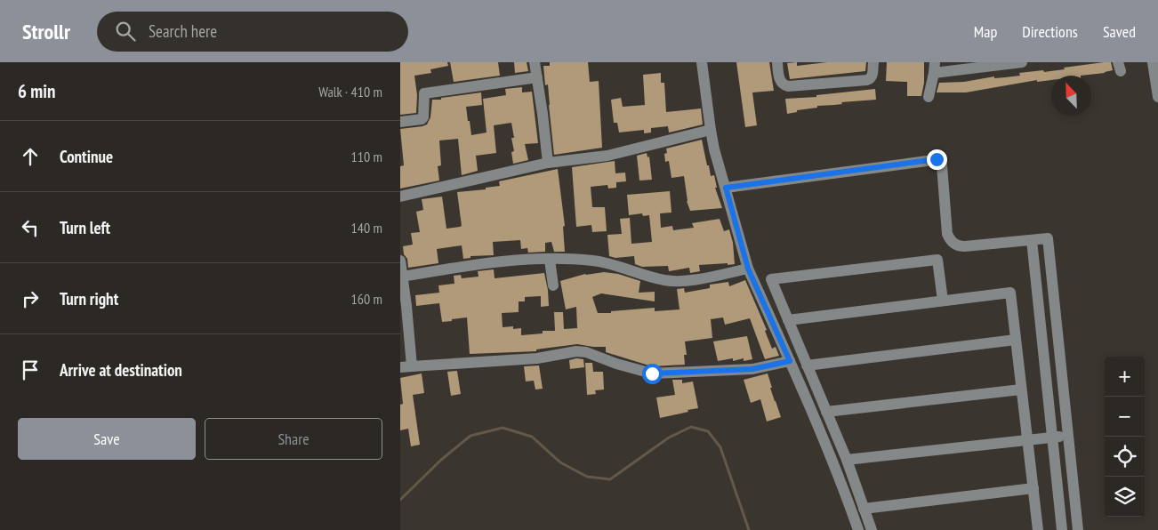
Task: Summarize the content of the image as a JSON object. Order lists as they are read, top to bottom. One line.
{"north":"top left","page":{"header":"Strollr","search":"Search here","nav":["Map","Directions","Saved"],"heading":["6 min","Walk · 410 m"],"list":[["Continue","110 m"],["Turn left","140 m"],["Turn right","160 m"],"Arrive at destination"],"map_buttons":["+","−"],"buttons":["Save","Share"]}}
